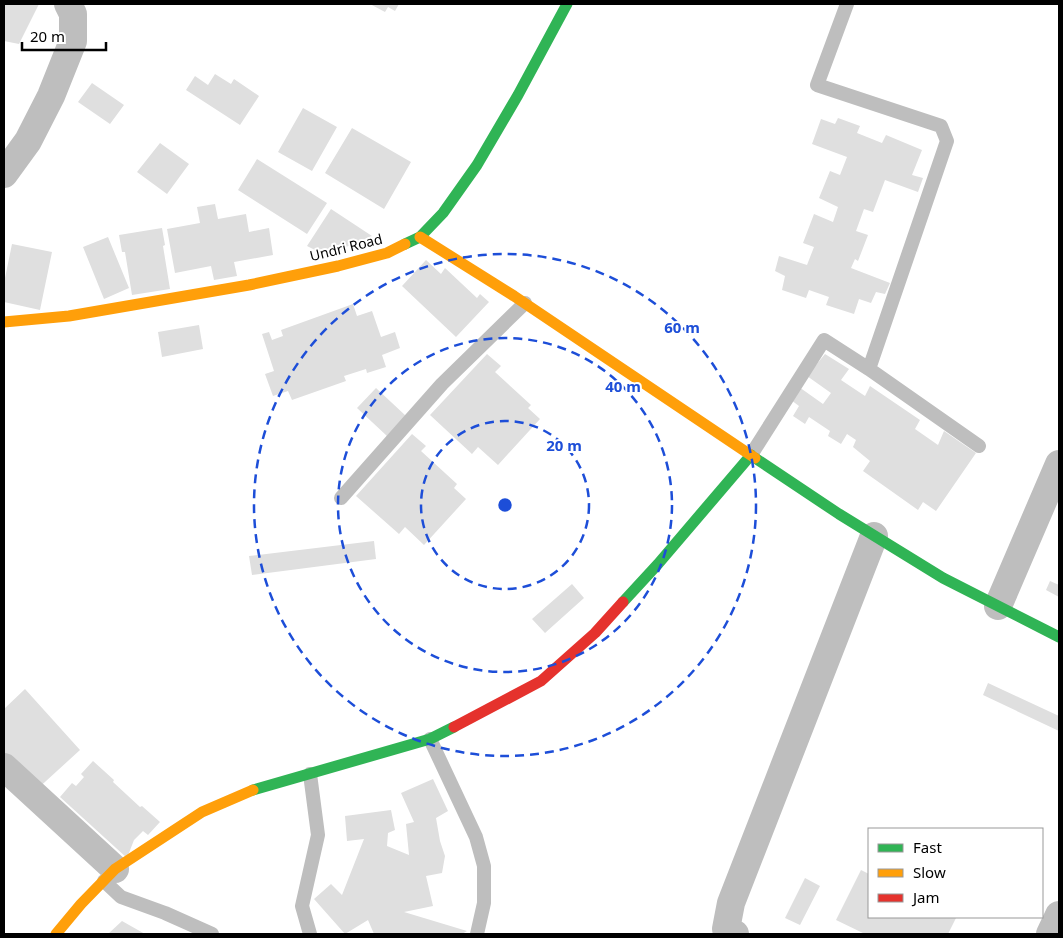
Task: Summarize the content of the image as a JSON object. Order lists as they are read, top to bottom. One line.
{"streets":{"street":["Undri Road"]},"legend":["Fast","Slow","Jam"],"scale_bar":"20 m","rings":["60 m","40 m","20 m"]}
